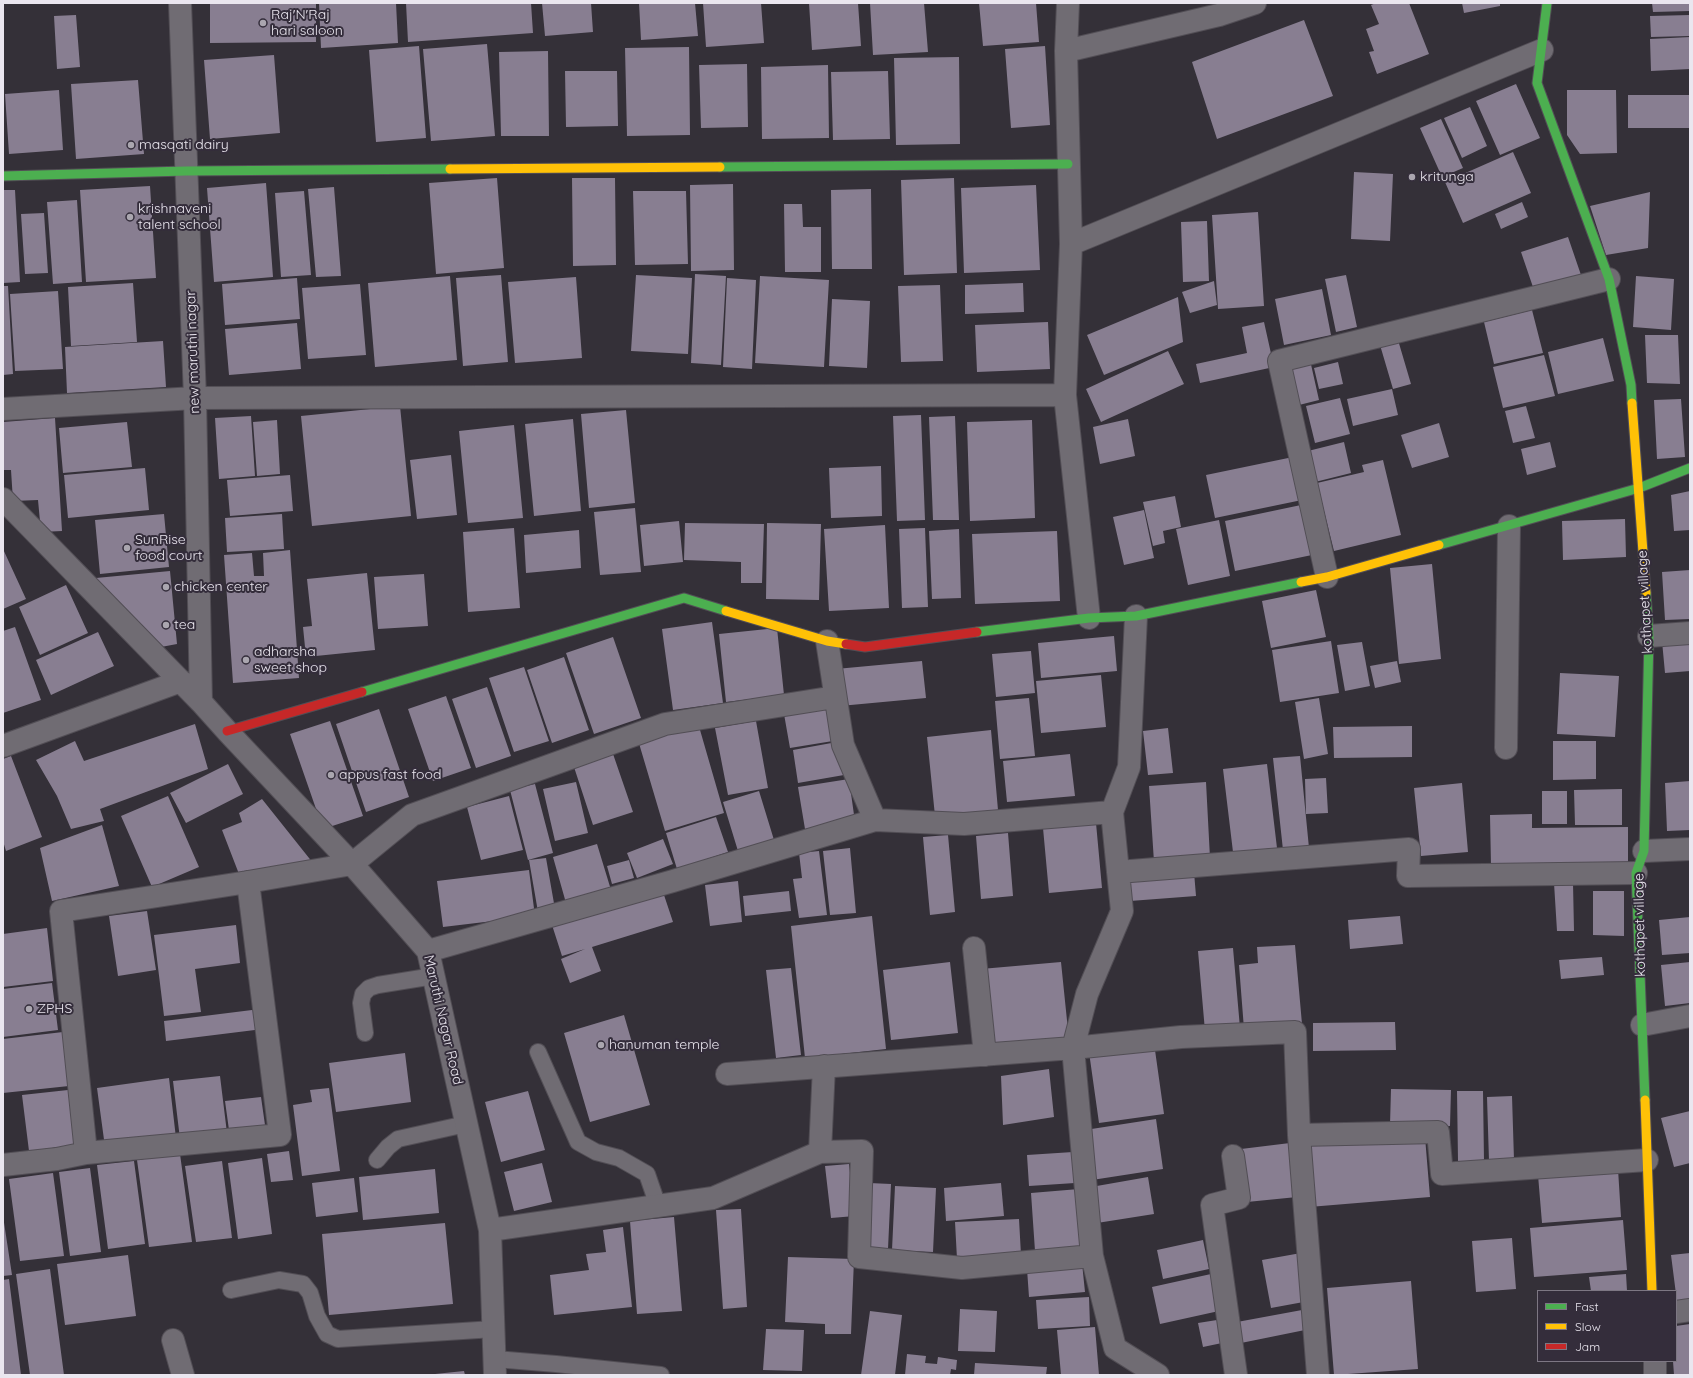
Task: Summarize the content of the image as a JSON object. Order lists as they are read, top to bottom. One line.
{"streets":{"street":["new maruthi nagar","kothapet village","Maruthi Nagar Road"]},"crossings":[["new maruthi nagar","Maruthi Nagar Road"]],"places":["Raj'N'Raj hari saloon","masqati dairy","kritunga","krishnaveni talent school","SunRise food court","chicken center","tea","adharsha sweet shop","appus fast food","ZPHS","hanuman temple"],"legend":["Fast","Slow","Jam"]}
